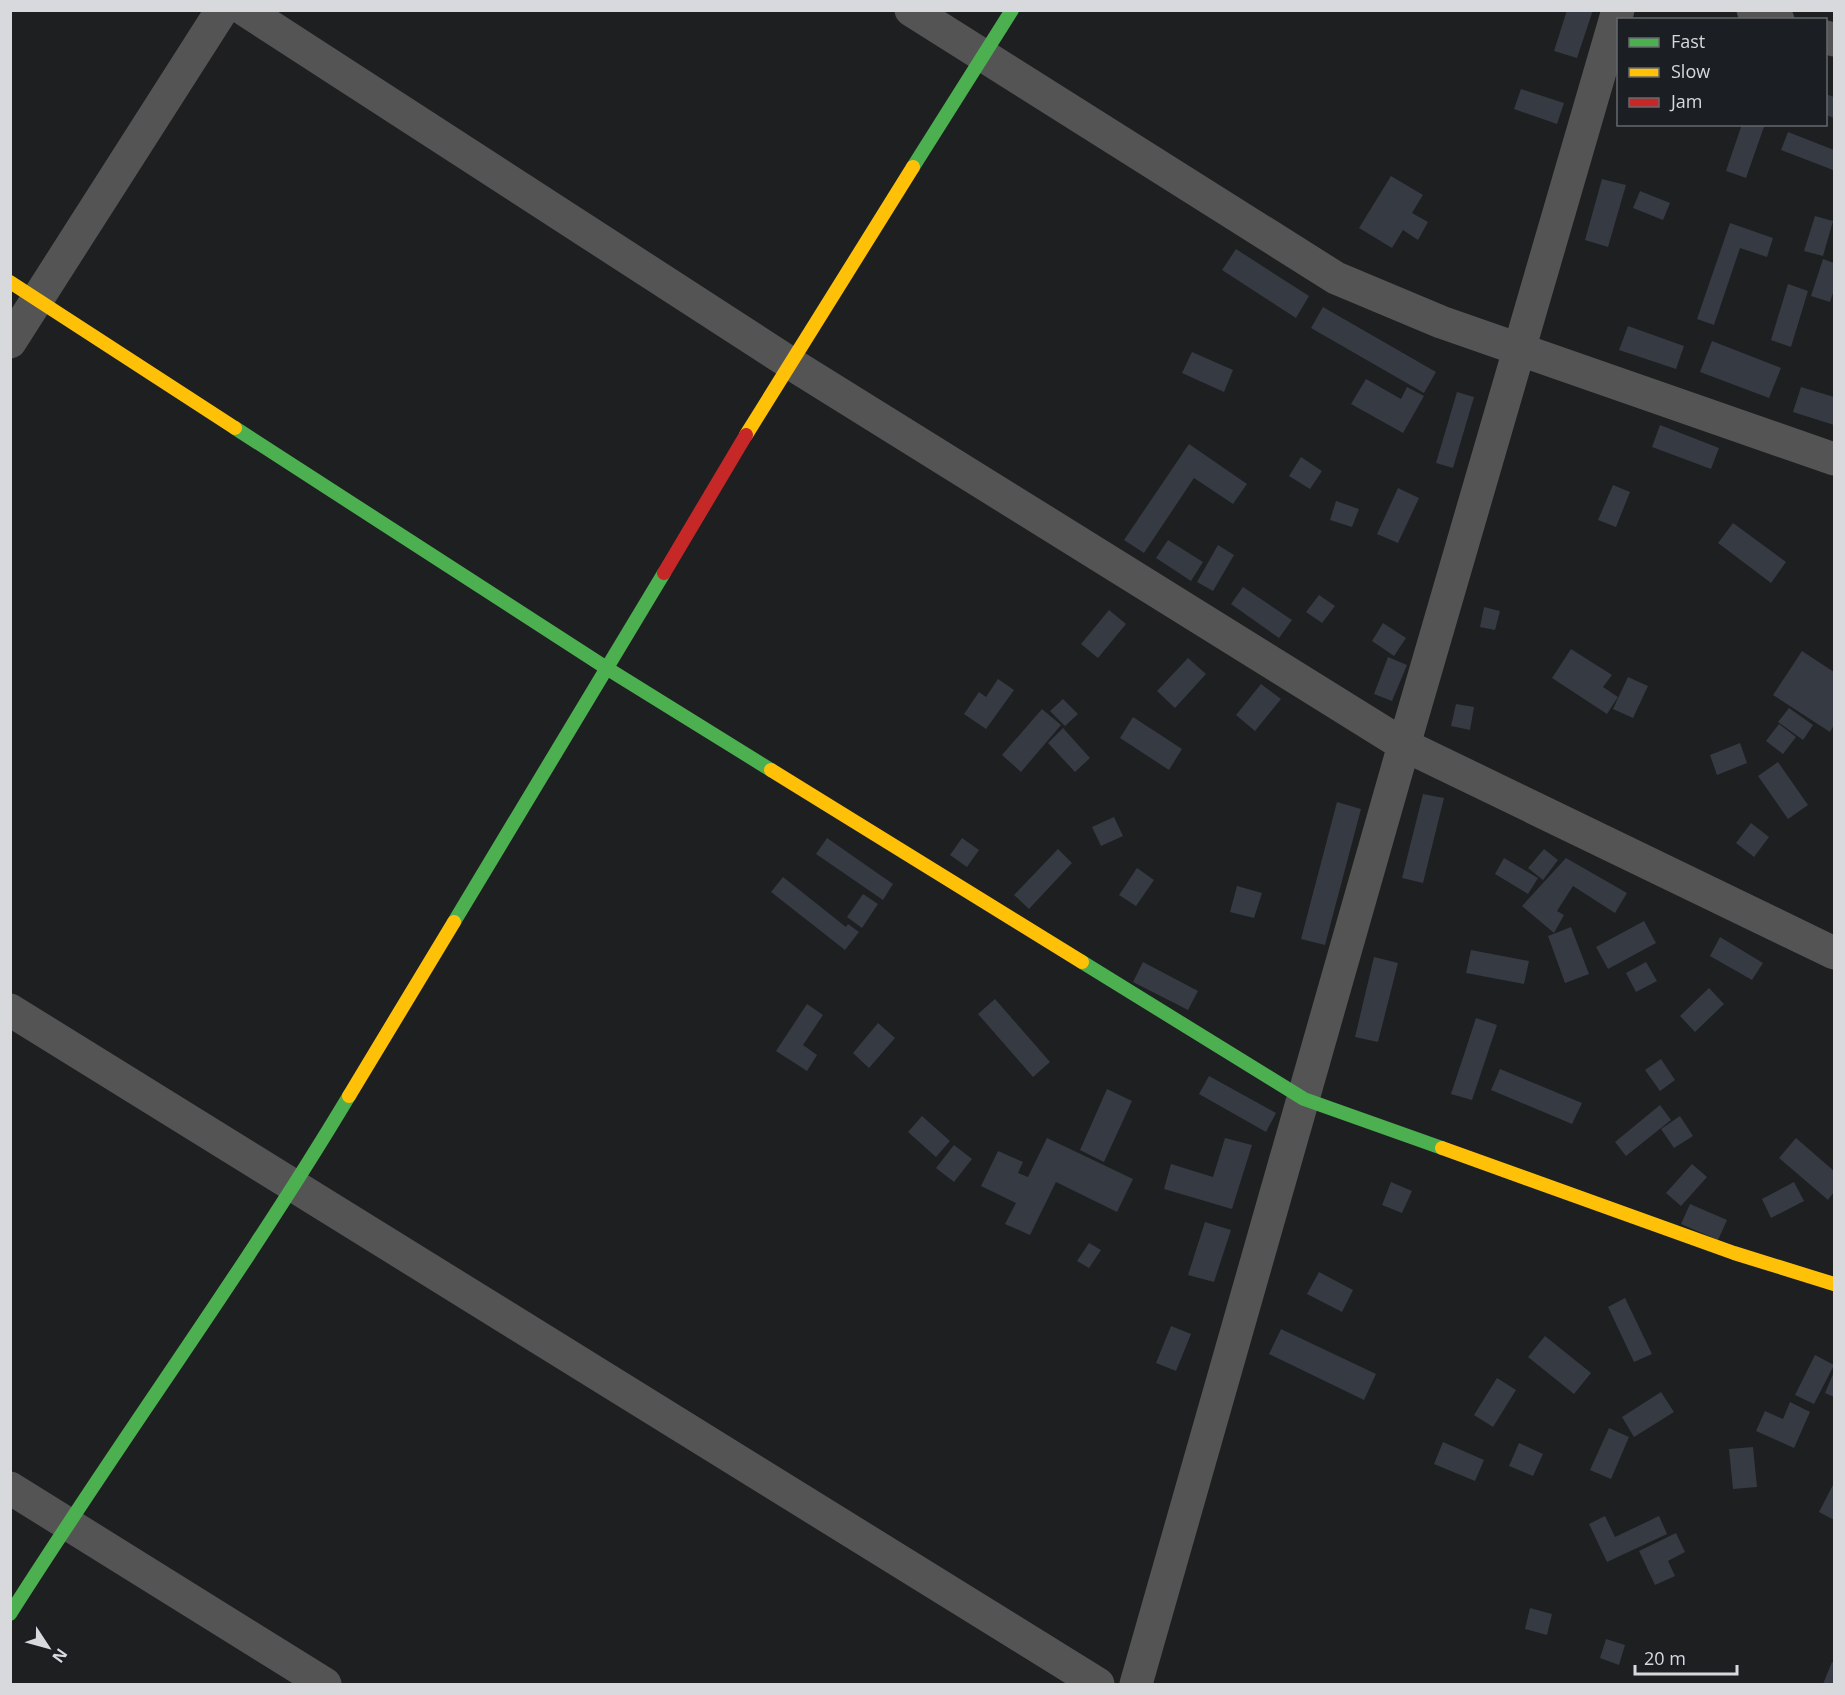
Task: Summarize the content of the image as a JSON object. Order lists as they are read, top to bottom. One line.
{"legend":["Fast","Slow","Jam"],"scale_bar":"20 m","north":"bottom right"}
